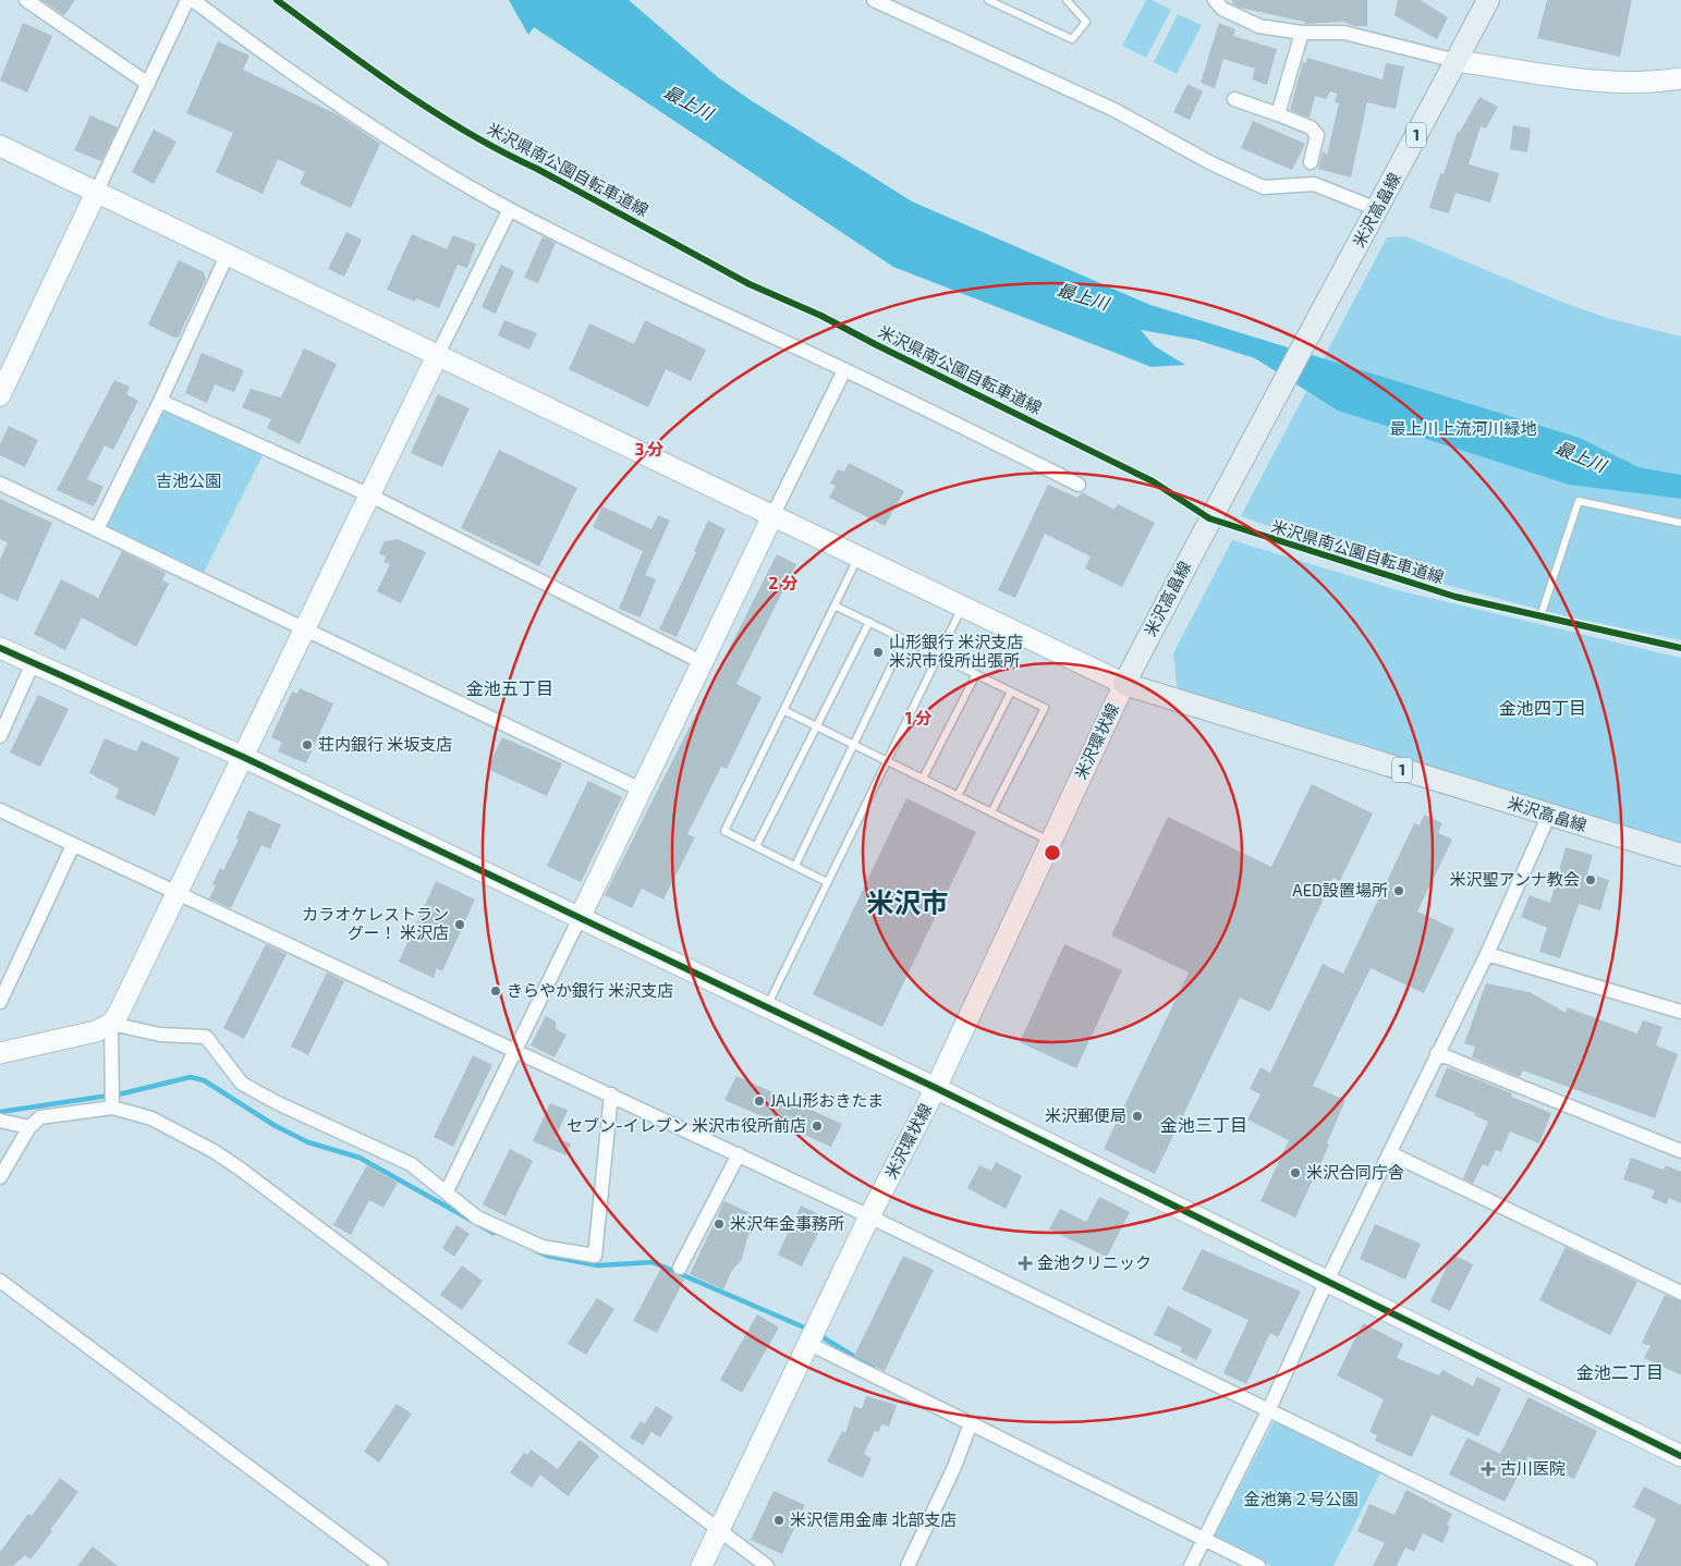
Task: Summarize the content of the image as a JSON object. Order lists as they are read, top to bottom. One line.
{"streets":{"main road":["1","米沢高畠線"],"street":["米沢環状線"],"cycle path":["米沢県南公園自転車道線"]},"crossings":[["米沢高畠線","米沢環状線"]],"districts":["金池五丁目","金池四丁目","米沢市","金池三丁目","金池二丁目"],"water":["最上川"],"parks":["最上川上流河川緑地","吉池公園","金池第２号公園"],"places":{"other":["山形銀行 米沢支店 米沢市役所出張所","荘内銀行 米坂支店","米沢聖アンナ教会","AED設置場所","カラオケレストラン グー！ 米沢店","きらやか銀行 米沢支店","JA山形おきたま","米沢郵便局","セブン-イレブン 米沢市役所前店","米沢合同庁舎","米沢年金事務所","米沢信用金庫 北部支店"],"health":["金池クリニック","古川医院"]},"rings":["3 分","2 分","1 分"]}
